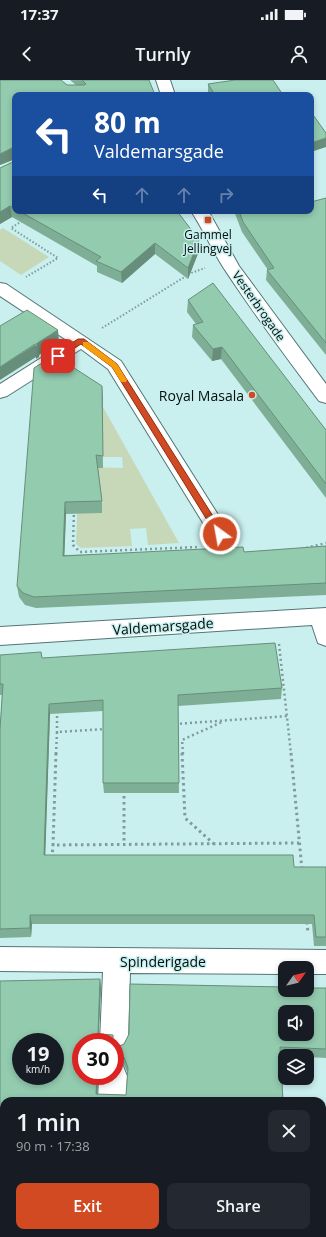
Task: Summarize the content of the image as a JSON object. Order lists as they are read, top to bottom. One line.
{"streets":{"street":["Vesterbrogade","Valdemarsgade","Spinderigade"]},"places":{"transit":["Gammel Jellingvej"],"other":["Royal Masala"]},"north":"top right","page":{"status":"17:37","header":"Turnly","turn":["80 m","Valdemarsgade"],"speed":"19 km/h","limit":"30","heading":["1 min","90 m · 17:38"],"buttons":["Exit","Share"]}}
